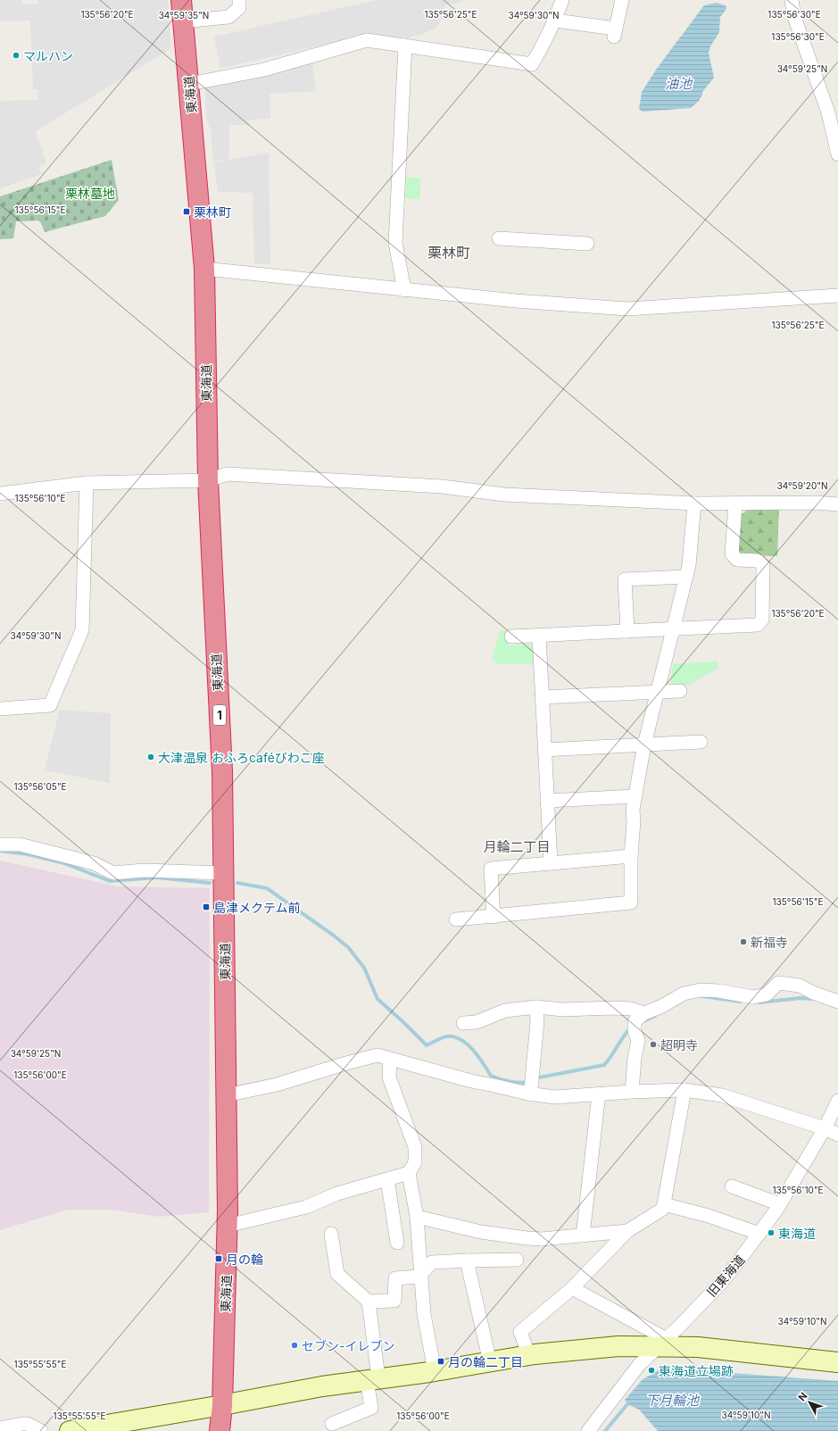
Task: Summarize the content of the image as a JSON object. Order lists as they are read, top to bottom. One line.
{"streets":{"highway":["東海道","1"],"street":["旧東海道"]},"districts":["栗林町","月輪二丁目"],"water":["油池","下月輪池"],"parks":["栗林墓地"],"places":{"other":["マルハン","大津温泉 おふろcaféびわこ座","新福寺","超明寺","東海道","セブン-イレブン","東海道立場跡"],"transit":["栗林町","島津メクテム前","月の輪","月の輪二丁目"]},"north":"top left","coordinates":["135°56'30\"E","135°56'20\"E","135°56'25\"E","34°59'35\"N","34°59'30\"N","34°59'25\"N","135°56'15\"E","34°59'20\"N","135°56'10\"E","135°56'05\"E","135°56'00\"E","34°59'10\"N","135°55'55\"E"]}
